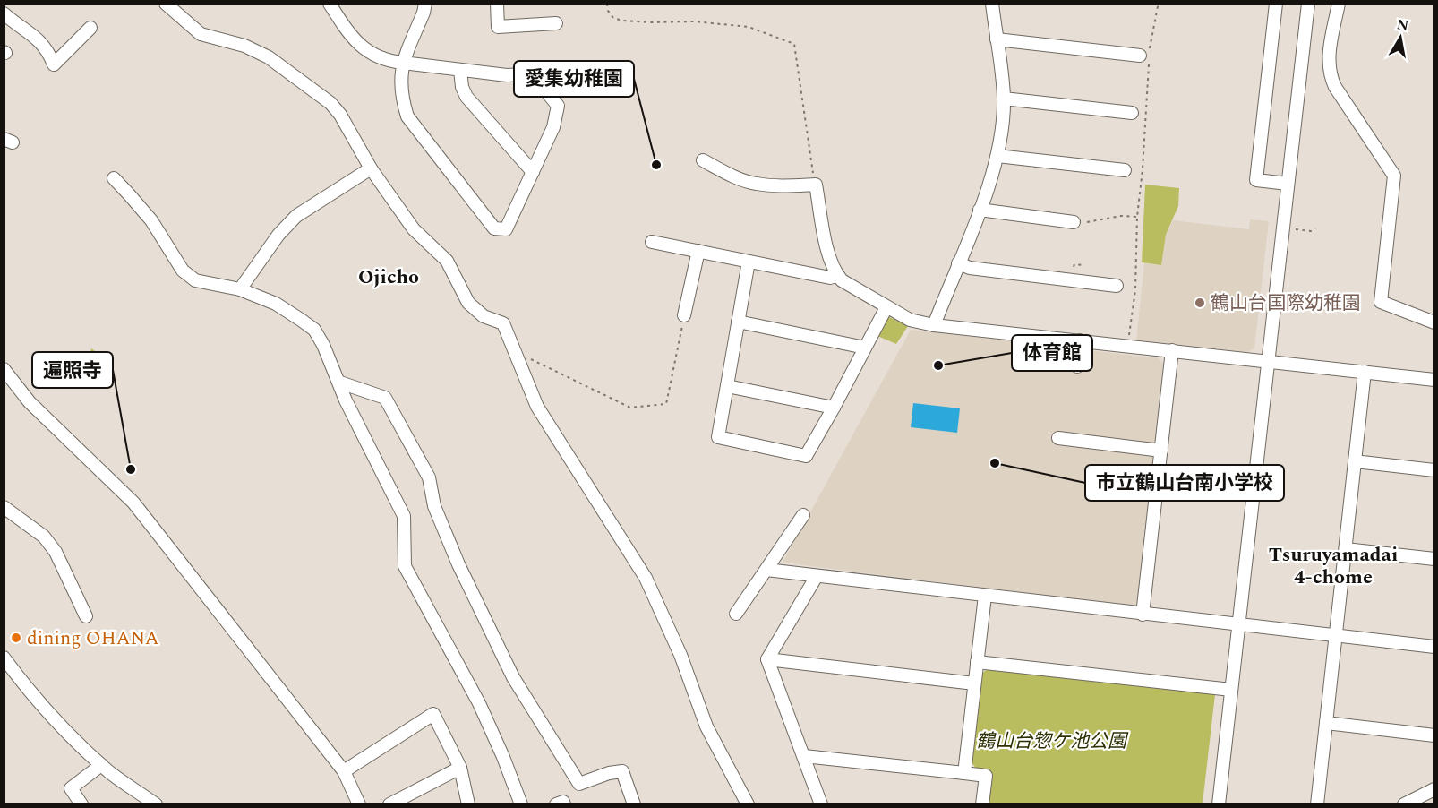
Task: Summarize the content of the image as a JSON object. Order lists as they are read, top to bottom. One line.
{"districts":["Ojicho","Tsuruyamadai 4-chome"],"parks":["鶴山台惣ケ池公園"],"places":["愛集幼稚園","鶴山台国際幼稚園","体育館","市立鶴山台南小学校","遍照寺","dining OHANA"],"north":"top"}
